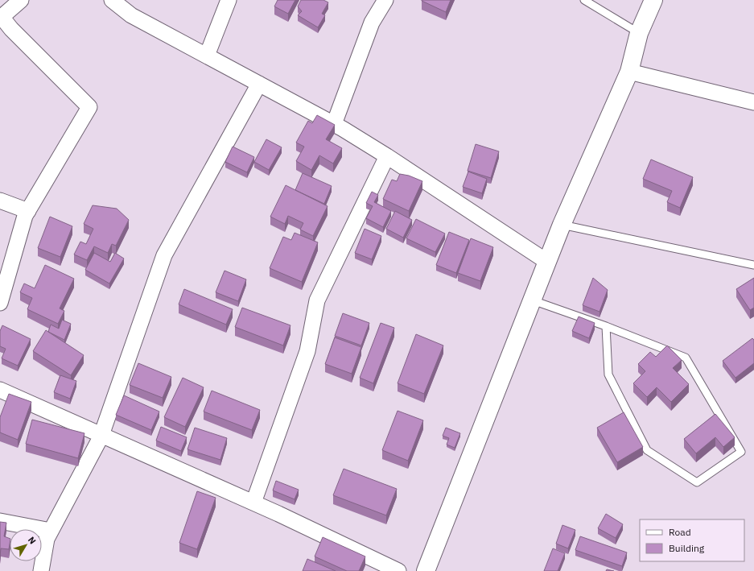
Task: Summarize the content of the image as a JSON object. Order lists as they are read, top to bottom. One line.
{"legend":["Road","Building"],"north":"top right"}
